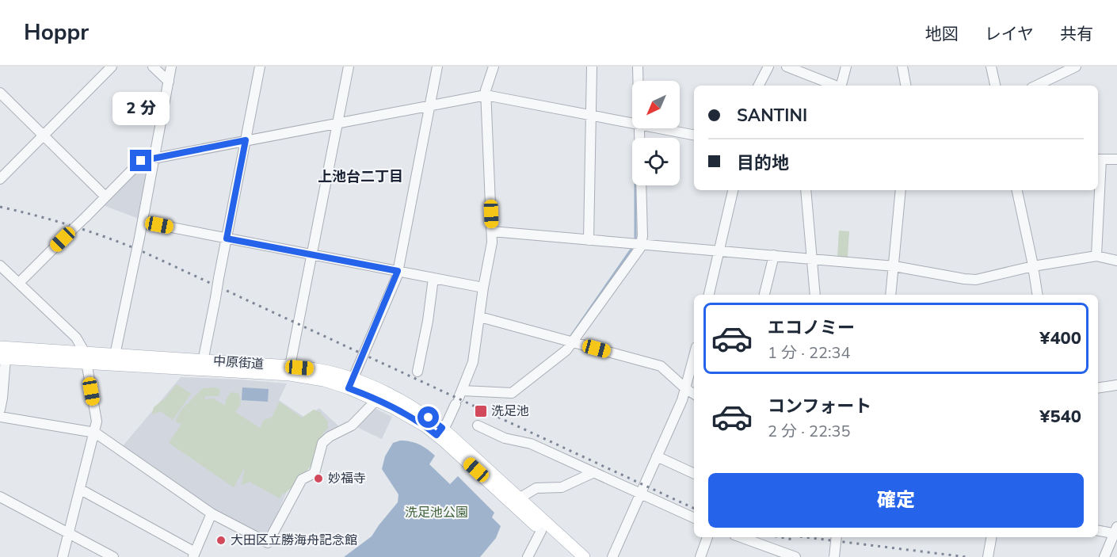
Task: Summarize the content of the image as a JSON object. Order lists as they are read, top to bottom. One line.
{"streets":{"main road":["中原街道"]},"districts":["上池台二丁目"],"parks":["洗足池公園"],"places":{"transit":["洗足池"],"other":["妙福寺","大田区立勝海舟記念館"]},"north":"bottom left","page":{"header":"Hoppr","nav":["地図","レイヤ","共有"],"banner":["SANTINI","目的地"],"bubble":"2 分","list":[{"name":"エコノミー","note":"1 分 · 22:34","value":"¥400"},{"name":"コンフォート","note":"2 分 · 22:35","value":"¥540"}],"buttons":"確定"}}
